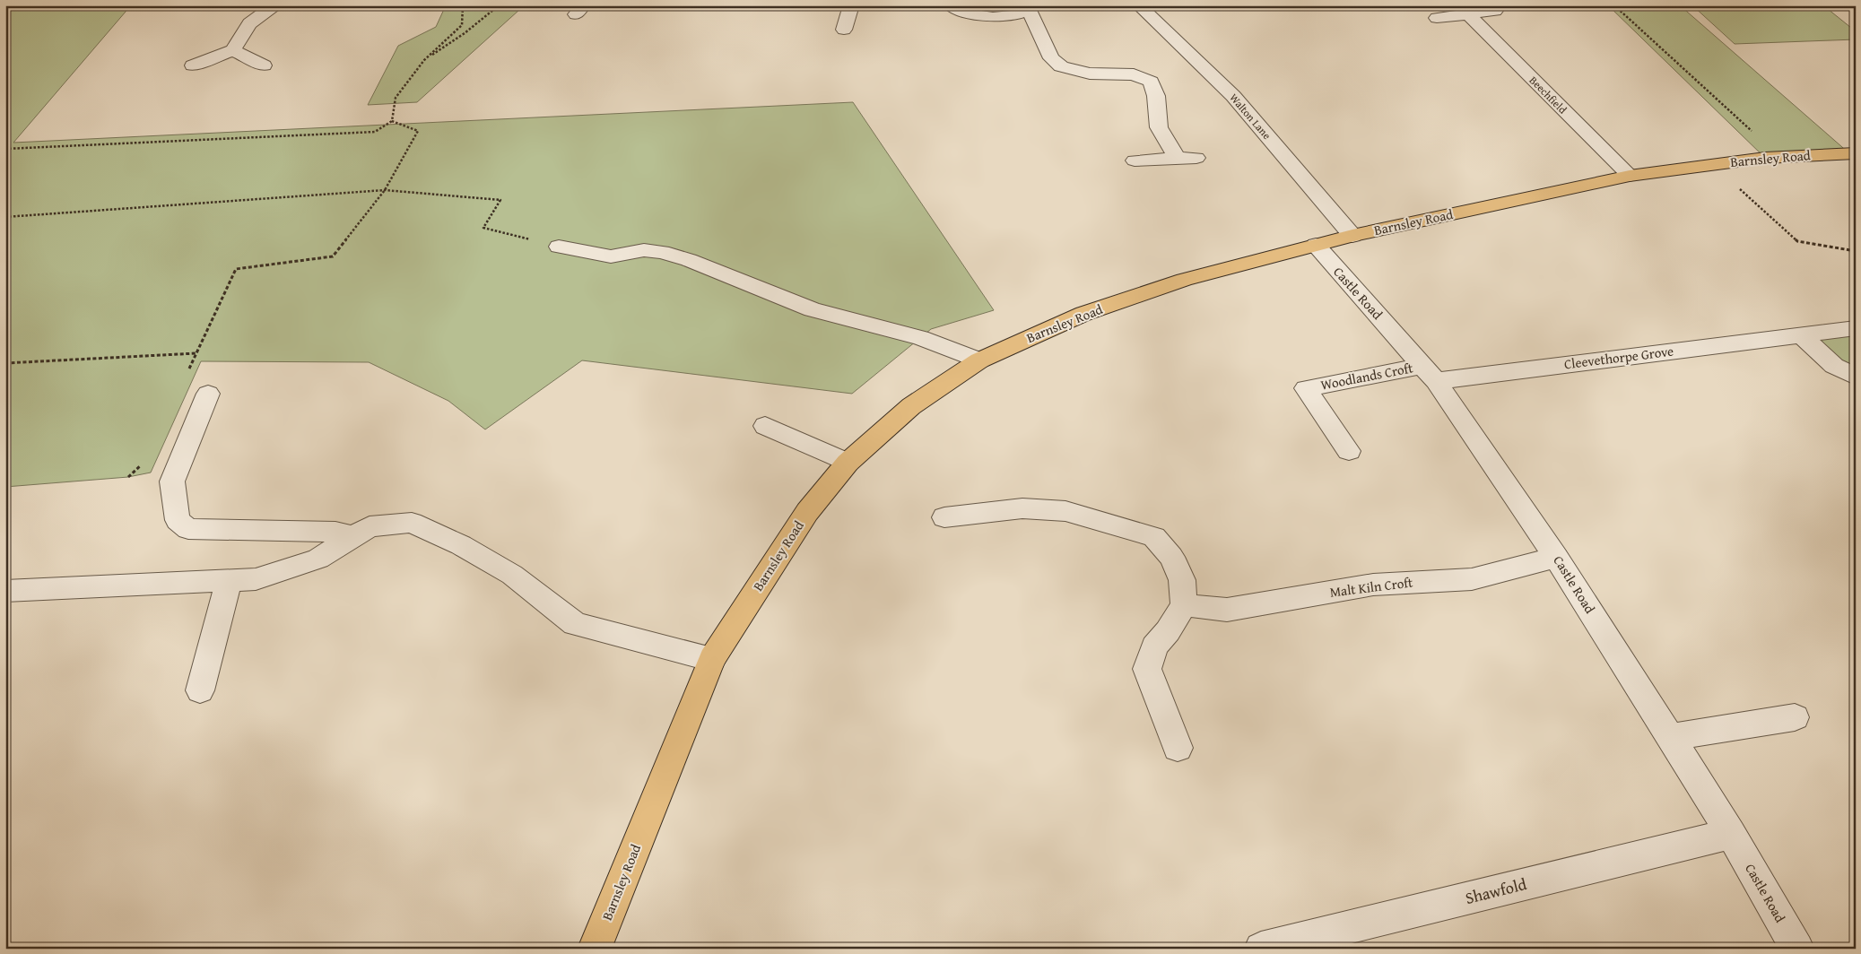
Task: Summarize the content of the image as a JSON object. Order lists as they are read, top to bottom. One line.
{"streets":{"main road":["Barnsley Road"],"street":["Beechfield","Walton Lane","Castle Road","Cleevethorpe Grove","Woodlands Croft","Malt Kiln Croft","Shawfold"]},"crossings":[["Beechfield","Barnsley Road"],["Walton Lane","Barnsley Road"],["Barnsley Road","Castle Road"],["Castle Road","Cleevethorpe Grove"],["Castle Road","Woodlands Croft"],["Castle Road","Malt Kiln Croft"],["Castle Road","Shawfold"],["Cleevethorpe Grove","Woodlands Croft"]]}
